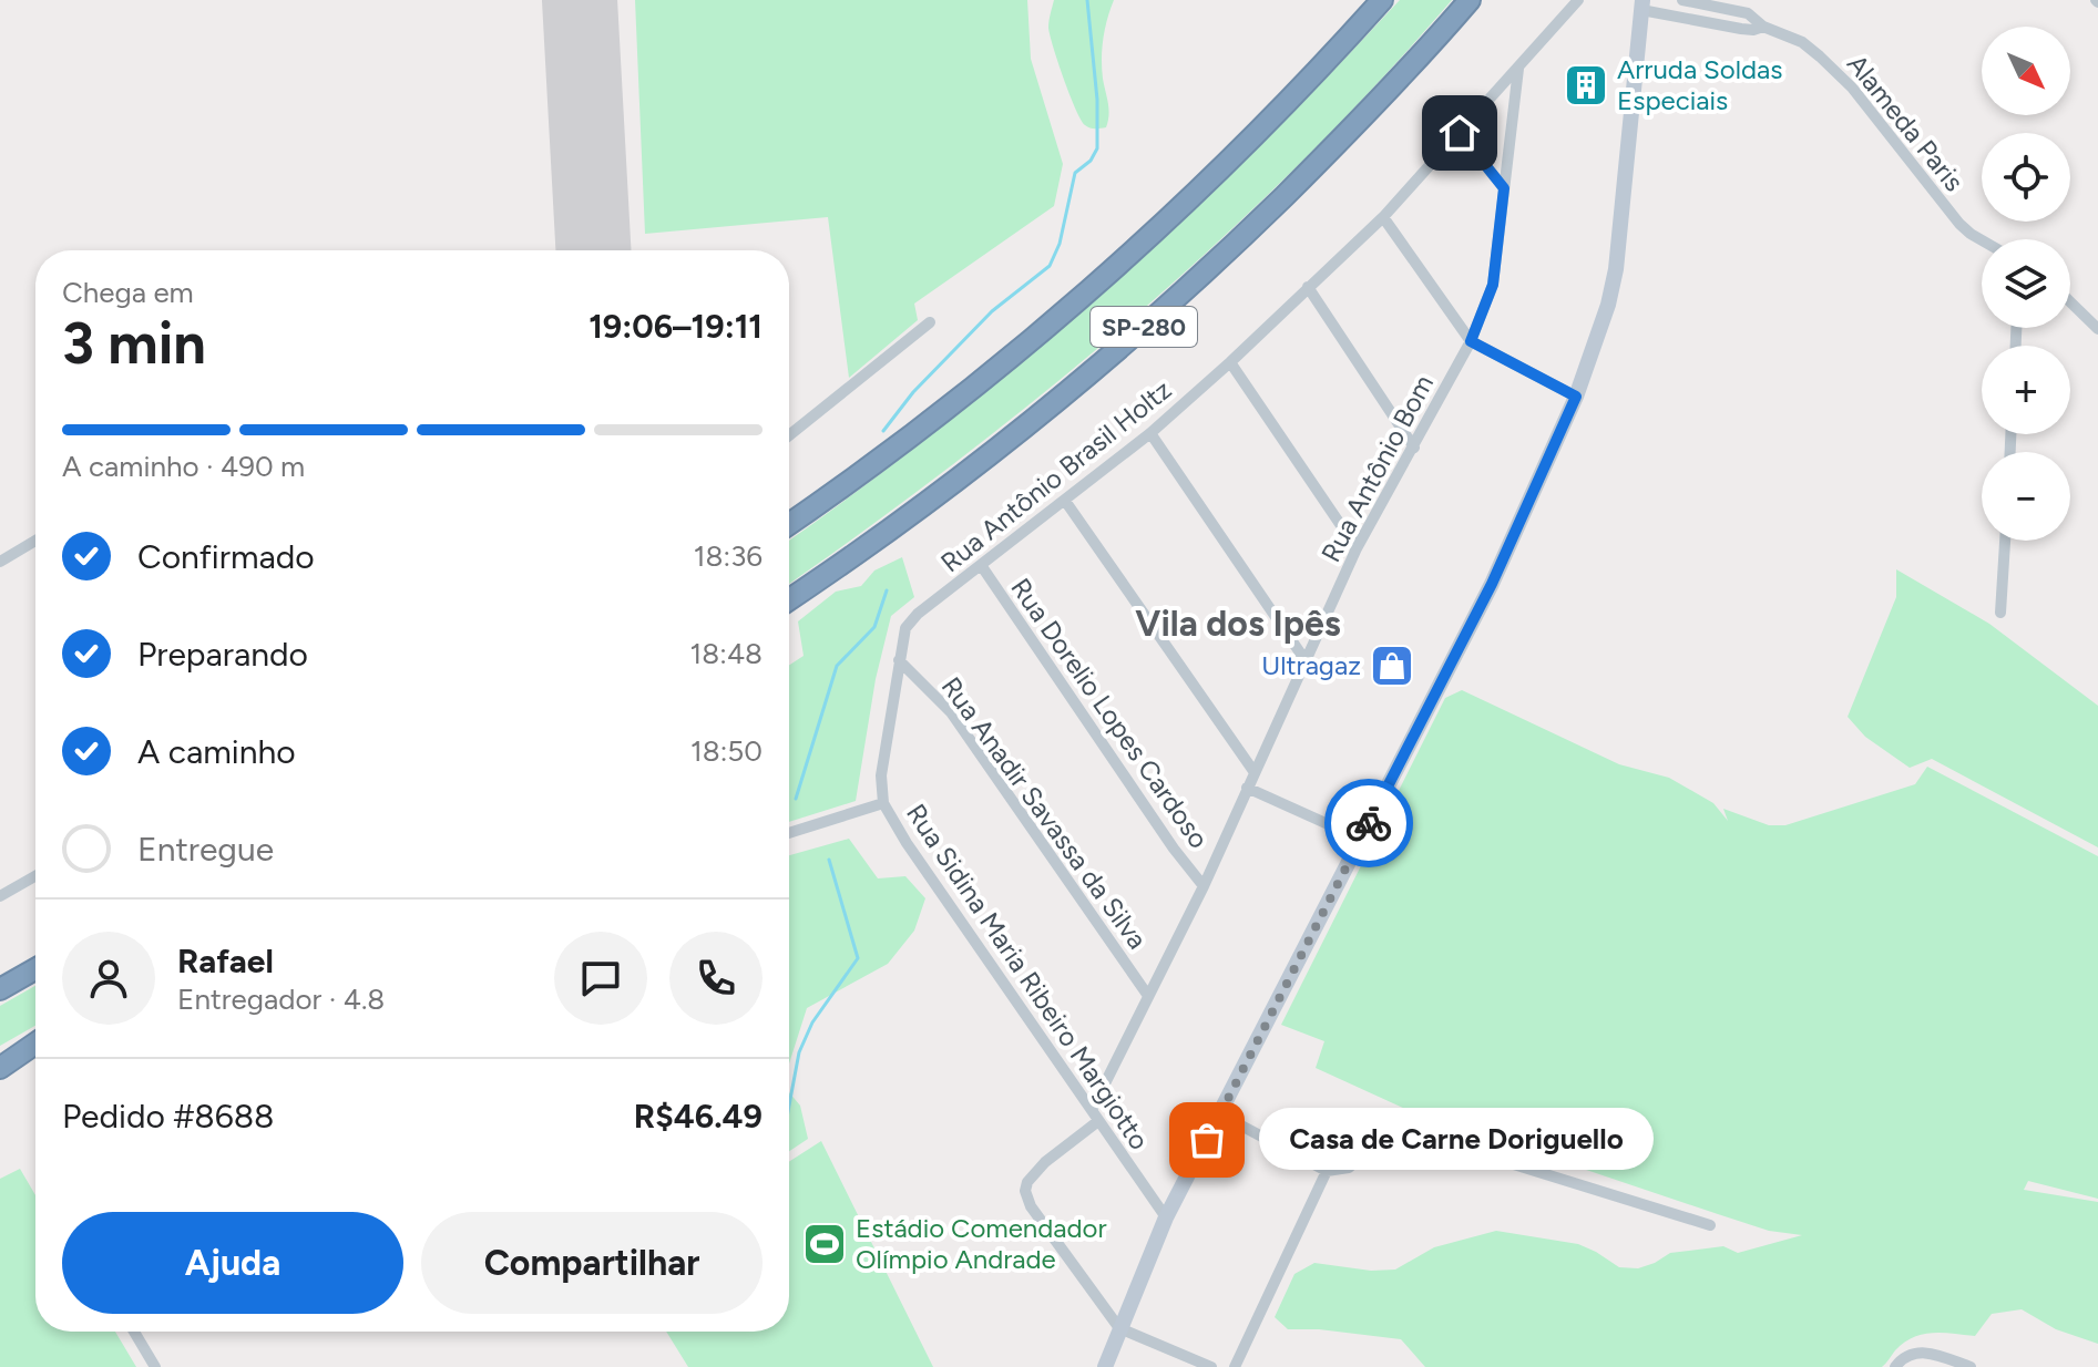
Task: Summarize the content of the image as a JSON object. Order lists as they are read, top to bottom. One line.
{"streets":{"highway":["SP-280"],"street":["Alameda Paris","Rua Antônio Bom","Rua Antônio Brasil Holtz","Rua Dorelio Lopes Cardoso","Rua Anadir Savassa da Silva","Rua Sidina Maria Ribeiro Margiotto"]},"crossings":[["Rua Antônio Bom","Rua Antônio Brasil Holtz"],["Rua Antônio Bom","Rua Dorelio Lopes Cardoso"],["Rua Antônio Bom","Rua Anadir Savassa da Silva"],["Rua Antônio Bom","Rua Sidina Maria Ribeiro Margiotto"],["Rua Antônio Brasil Holtz","Rua Dorelio Lopes Cardoso"],["Rua Antônio Brasil Holtz","Rua Anadir Savassa da Silva"],["Rua Antônio Brasil Holtz","Rua Sidina Maria Ribeiro Margiotto"]],"districts":["Vila dos Ipês"],"places":{"building":["Arruda Soldas Especiais"],"shop":["Ultragaz"],"other":["Casa de Carne Doriguello"],"sports":["Estádio Comendador Olímpio Andrade"]},"north":"bottom right","page":{"map_buttons":["+","−"],"heading":["3 min","Chega em","19:06–19:11"],"panel":["Rafael","Entregador · 4.8","Pedido #8688","R$46.49"],"bar":"A caminho · 490 m","list":[["Confirmado","18:36"],["Preparando","18:48"],["A caminho","18:50"],"Entregue"],"bubble":"Casa de Carne Doriguello","buttons":["Ajuda","Compartilhar"]}}
